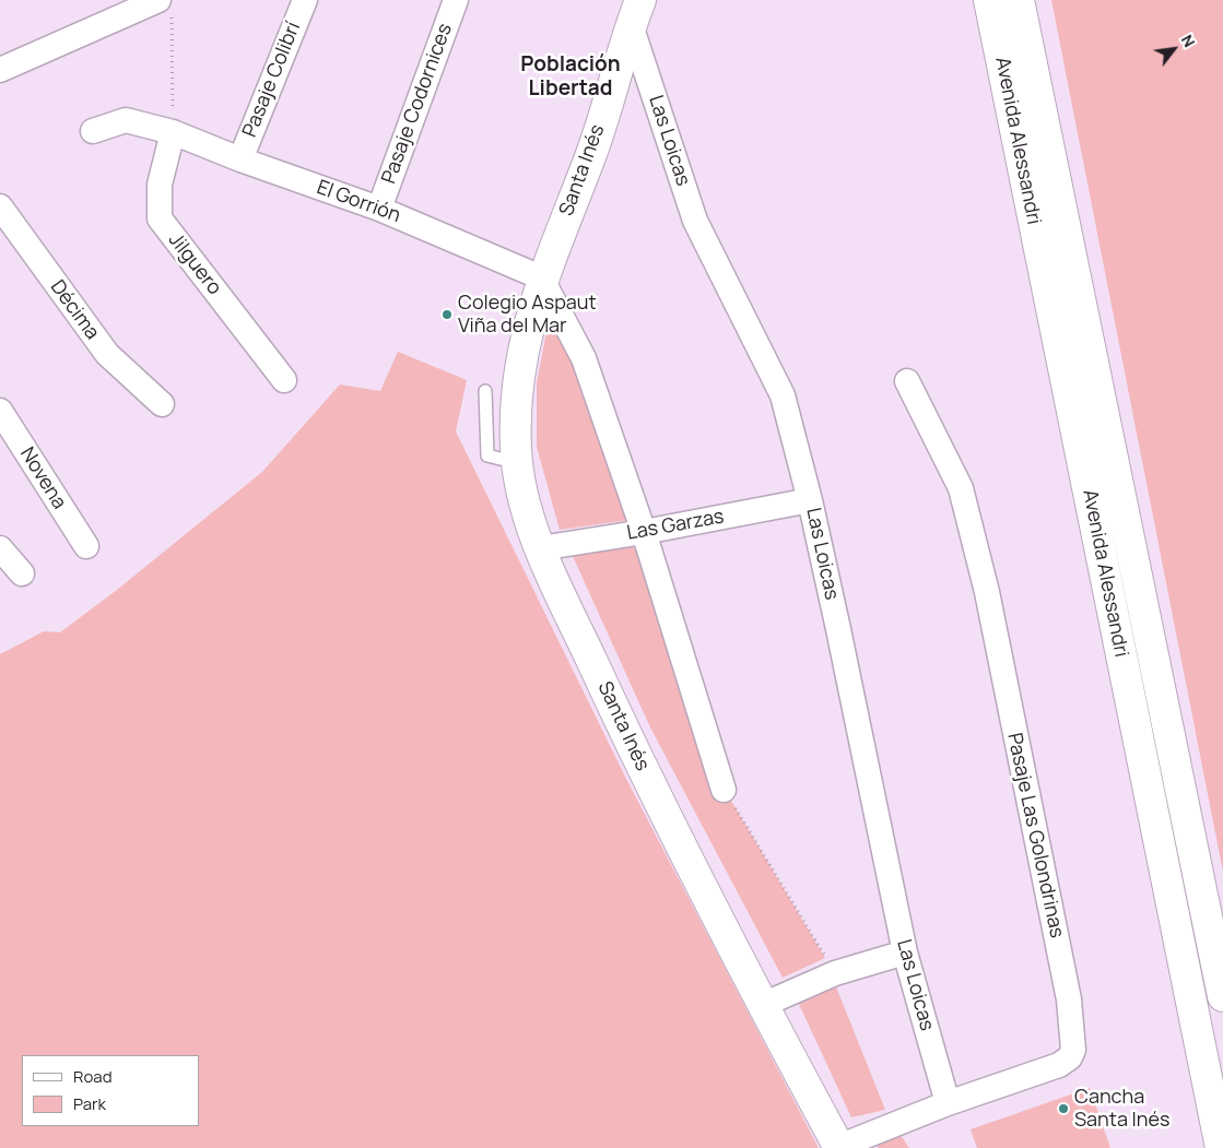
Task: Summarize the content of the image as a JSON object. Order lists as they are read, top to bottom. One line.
{"streets":{"main road":["Avenida Alessandri","Santa Inés"],"street":["Pasaje Colibrí","Pasaje Codornices","Las Loicas","El Gorrión","Jilguero","Décima","Novena","Las Garzas","Pasaje Las Golondrinas"]},"crossings":[["Pasaje Colibrí","El Gorrión"],["Pasaje Codornices","El Gorrión"],["Las Loicas","Santa Inés"],["Las Loicas","Las Garzas"],["Las Loicas","Pasaje Las Golondrinas"],["Santa Inés","El Gorrión"],["Santa Inés","Las Garzas"],["Santa Inés","Pasaje Las Golondrinas"],["El Gorrión","Jilguero"]],"districts":["Población Libertad"],"places":["Colegio Aspaut Viña del Mar","Cancha Santa Inés"],"legend":["Road","Park"],"north":"top right"}
